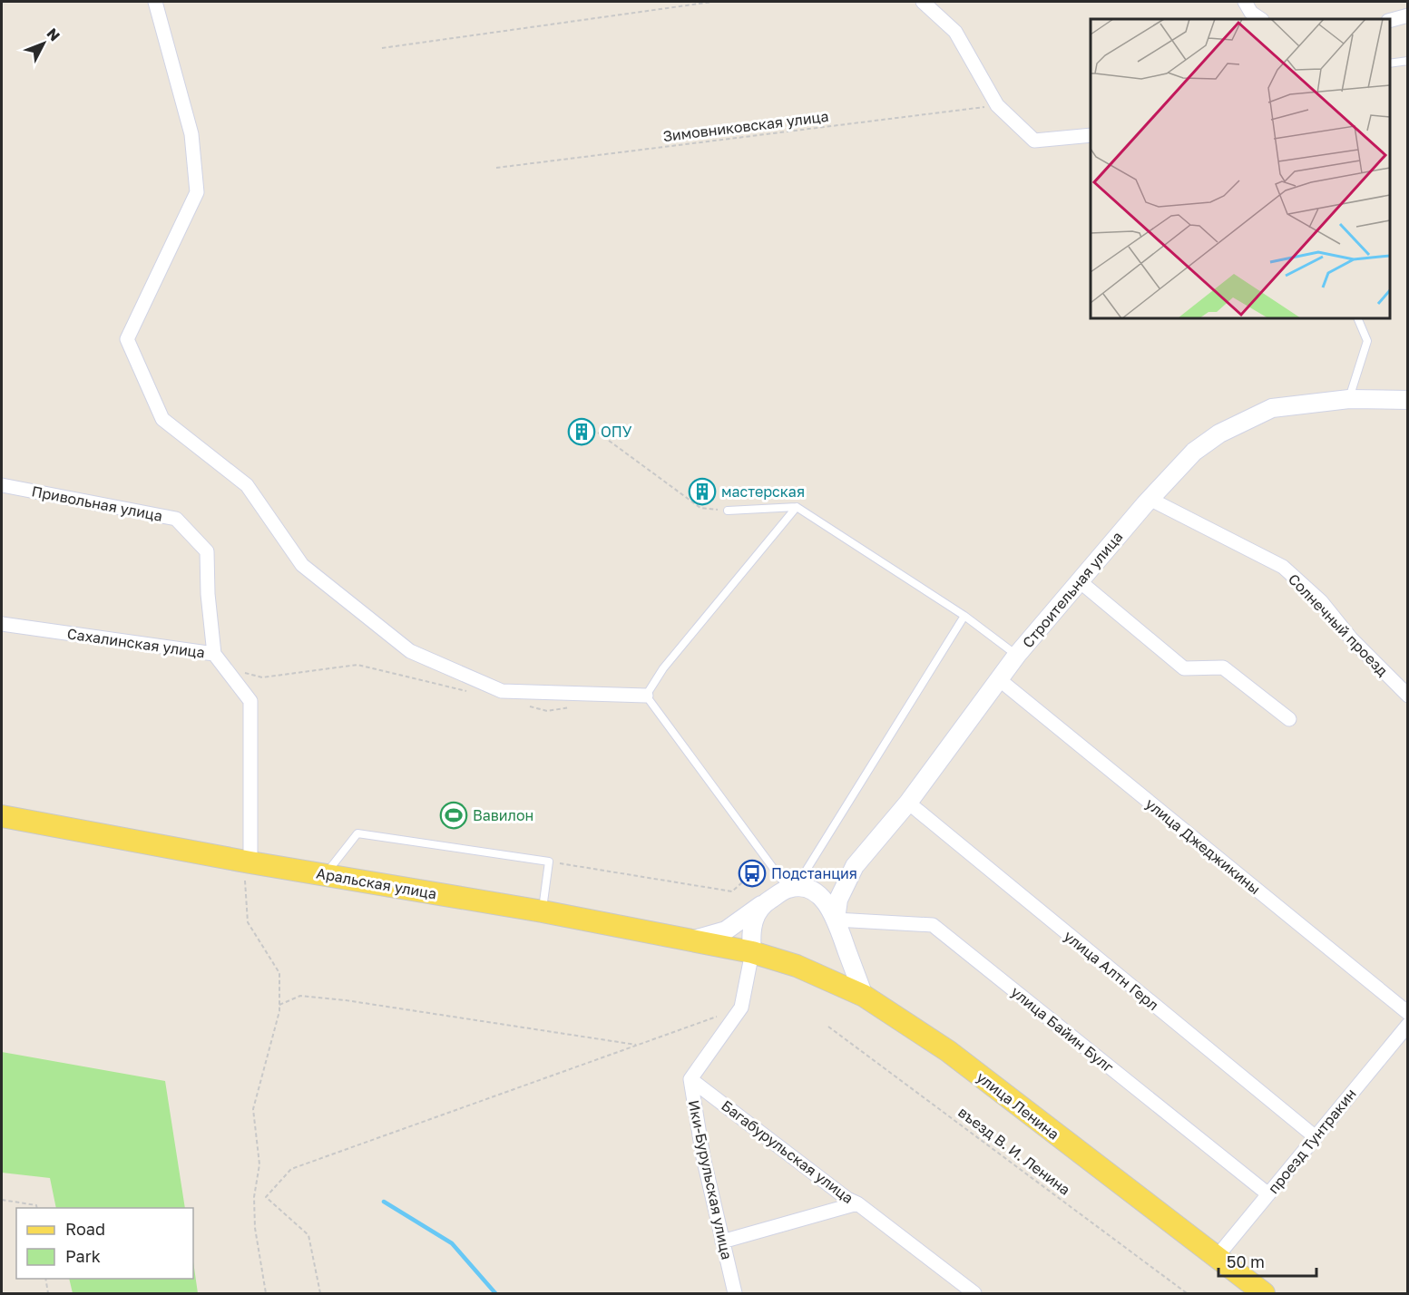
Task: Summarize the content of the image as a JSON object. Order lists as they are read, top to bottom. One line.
{"streets":{"main road":["Аральская улица","улица Ленина"],"street":["Привольная улица","Строительная улица","Солнечный проезд","Сахалинская улица","улица Джеджикины","улица Алтн Герл","улица Байин Булг","проезд Тунтракин","Багабурульская улица","Ики-Бурульская улица"],"path":["Зимовниковская улица","въезд В. И. Ленина"]},"crossings":[["Привольная улица","Сахалинская улица"],["Строительная улица","Солнечный проезд"],["Строительная улица","улица Джеджикины"],["Строительная улица","Аральская улица"],["Строительная улица","улица Алтн Герл"],["Строительная улица","улица Байин Булг"],["Строительная улица","улица Ленина"],["Строительная улица","Ики-Бурульская улица"],["Сахалинская улица","Аральская улица"],["Аральская улица","улица Байин Булг"],["Аральская улица","улица Ленина"],["Аральская улица","Ики-Бурульская улица"],["улица Алтн Герл","проезд Тунтракин"],["улица Байин Булг","улица Ленина"],["улица Байин Булг","проезд Тунтракин"],["улица Байин Булг","Ики-Бурульская улица"],["улица Ленина","проезд Тунтракин"],["улица Ленина","Ики-Бурульская улица"],["Багабурульская улица","Ики-Бурульская улица"]],"places":{"building":["ОПУ","мастерская"],"sports":["Вавилон"],"bus stop":["Подстанция"]},"legend":["Road","Park"],"scale_bar":"50 m","north":"top right"}
